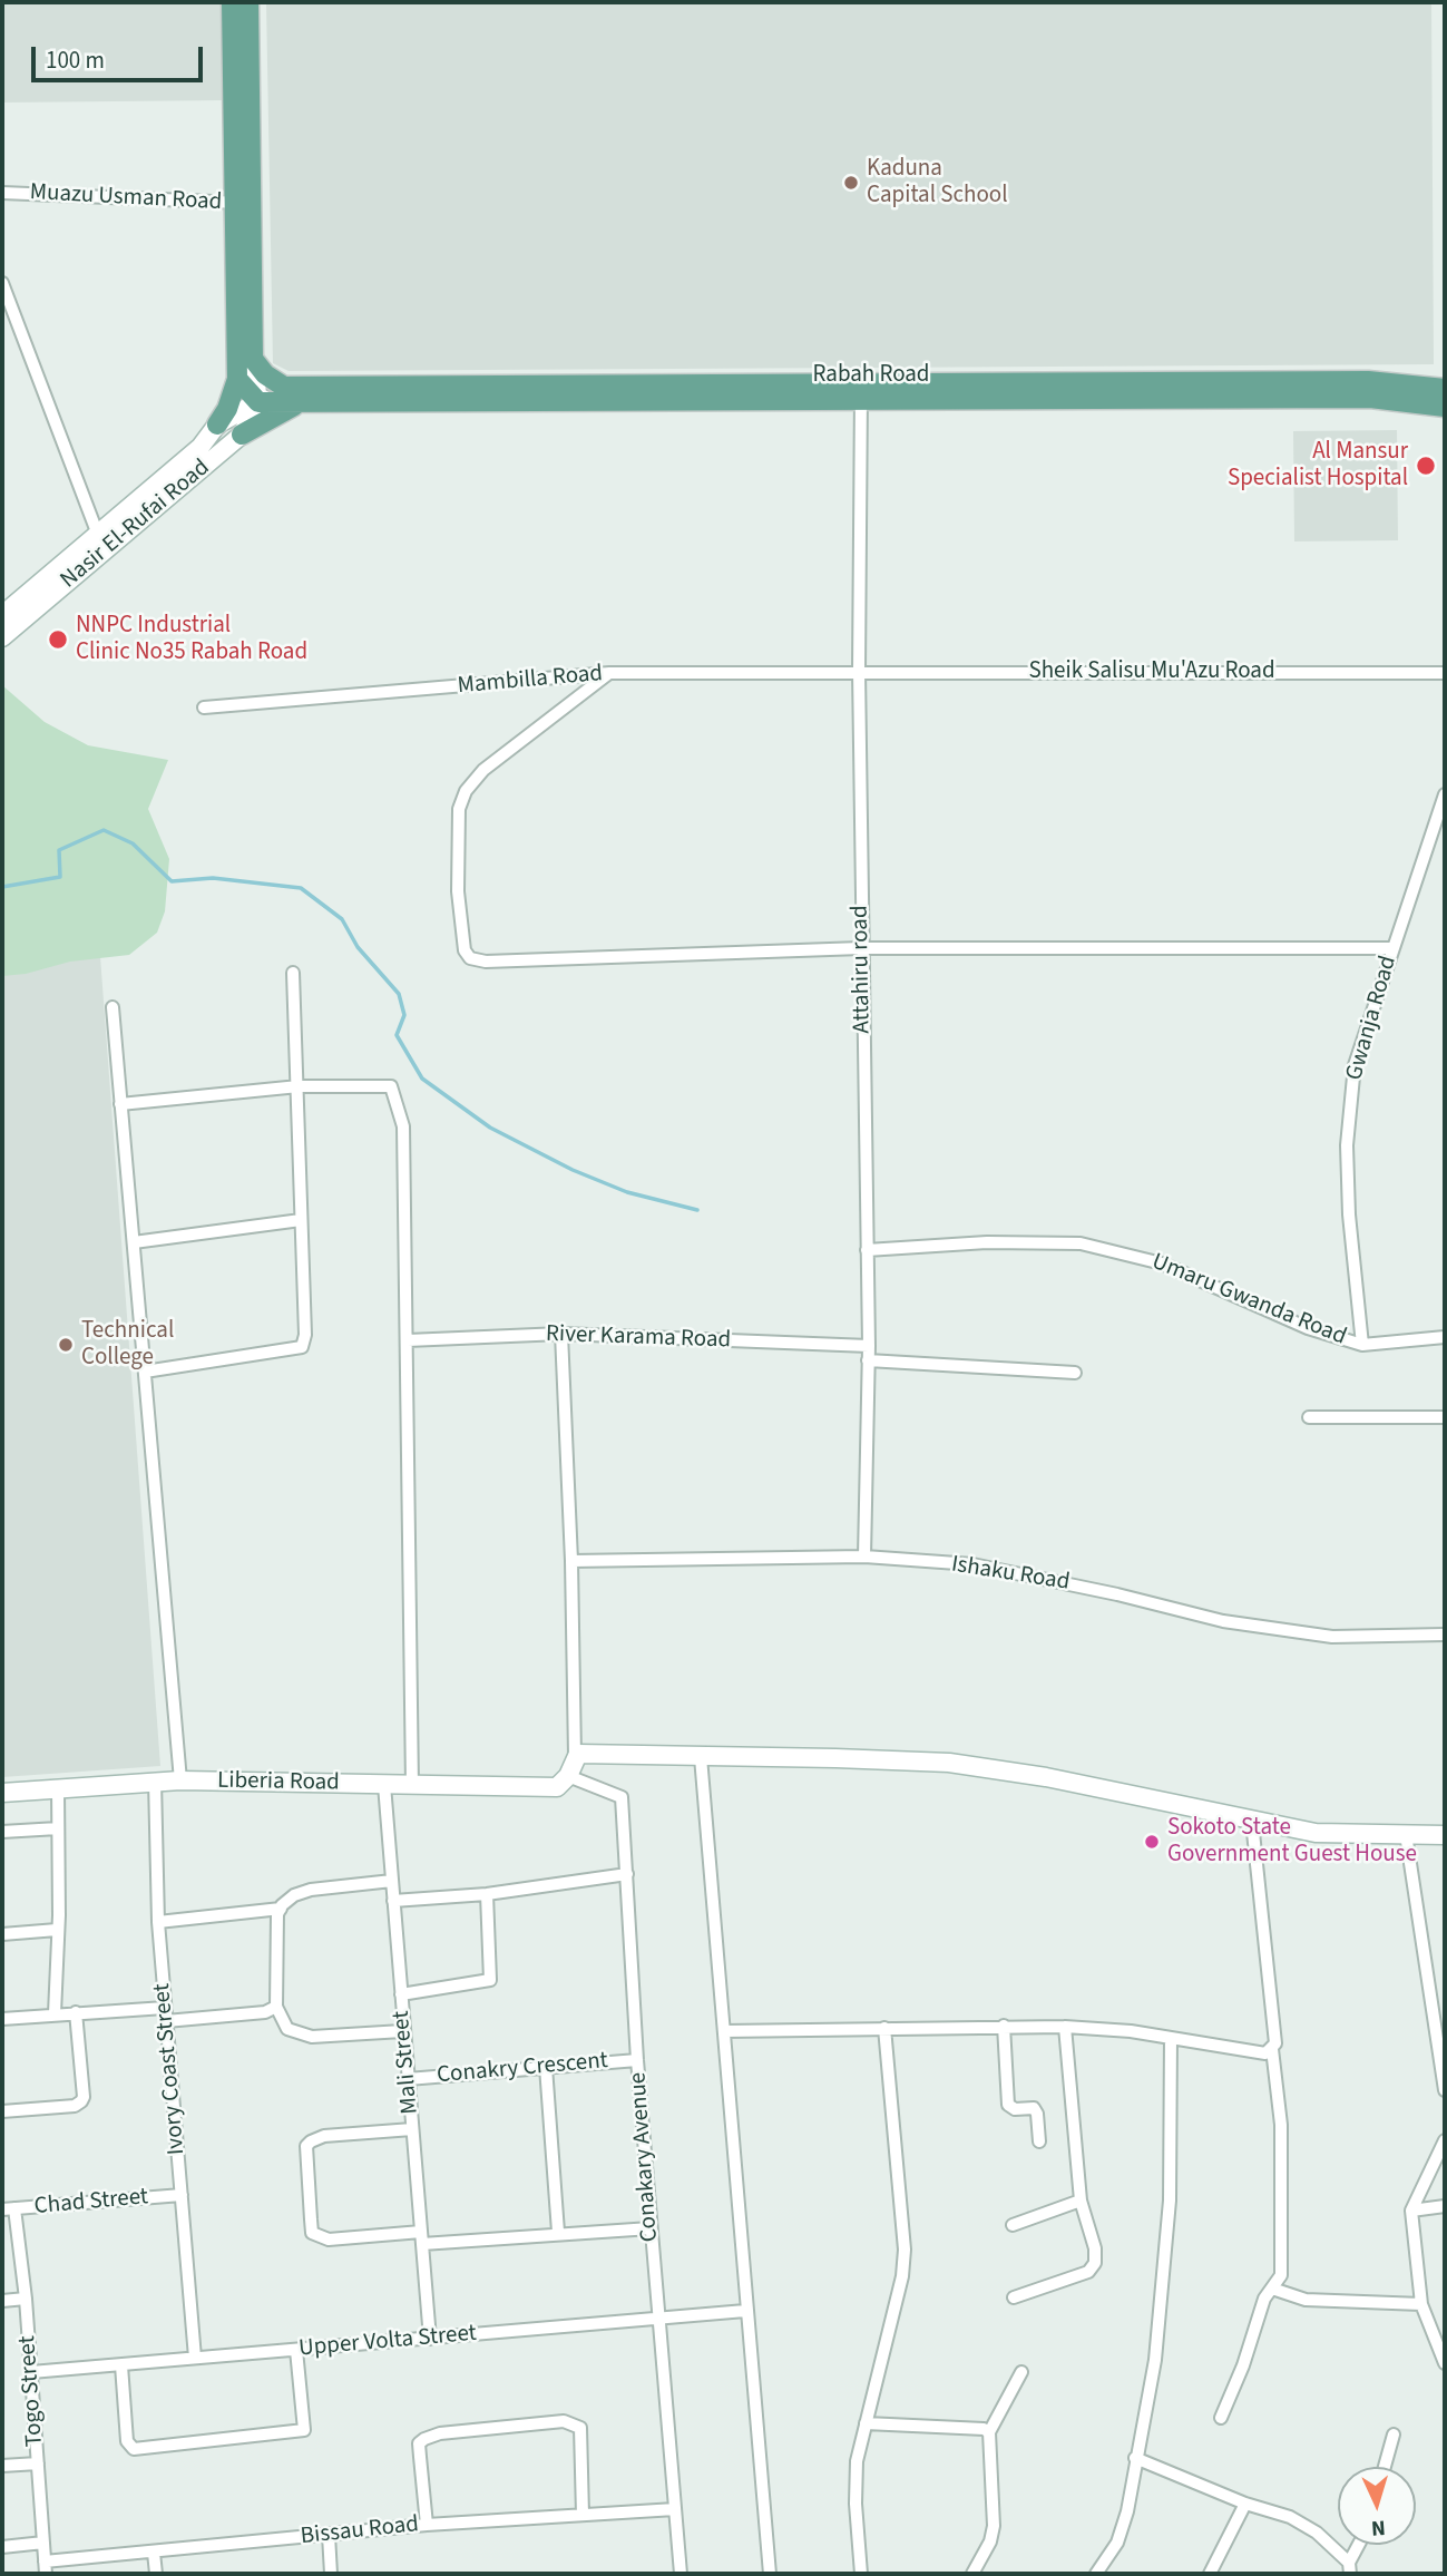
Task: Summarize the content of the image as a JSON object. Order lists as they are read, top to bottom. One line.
{"streets":{"main road":["Rabah Road"],"street":["Muazu Usman Road","Nasir El-Rufai Road","Sheik Salisu Mu'Azu Road","Mambilla Road","Attahiru road","Gwanja Road","Umaru Gwanda Road","River Karama Road","Ishaku Road","Liberia Road","Mali Street","Ivory Coast Street","Conakry Crescent","Conakary Avenue","Chad Street","Upper Volta Street","Togo Street","Bissau Road"]},"crossings":[["Rabah Road","Nasir El-Rufai Road"],["Rabah Road","Attahiru road"],["Sheik Salisu Mu'Azu Road","Mambilla Road"],["Sheik Salisu Mu'Azu Road","Attahiru road"],["Mambilla Road","Attahiru road"],["Attahiru road","Umaru Gwanda Road"],["Attahiru road","River Karama Road"],["Attahiru road","Ishaku Road"],["Gwanja Road","Umaru Gwanda Road"],["Liberia Road","Mali Street"],["Liberia Road","Ivory Coast Street"],["Liberia Road","Conakary Avenue"],["Mali Street","Conakry Crescent"],["Mali Street","Upper Volta Street"],["Ivory Coast Street","Chad Street"],["Ivory Coast Street","Upper Volta Street"],["Conakry Crescent","Conakary Avenue"],["Conakary Avenue","Upper Volta Street"],["Conakary Avenue","Bissau Road"],["Chad Street","Togo Street"],["Upper Volta Street","Togo Street"],["Togo Street","Bissau Road"]],"places":["Kaduna Capital School","Al Mansur Specialist Hospital","NNPC Industrial Clinic No35 Rabah Road","Technical College","Sokoto State Government Guest House"],"scale_bar":"100 m","north":"bottom"}
